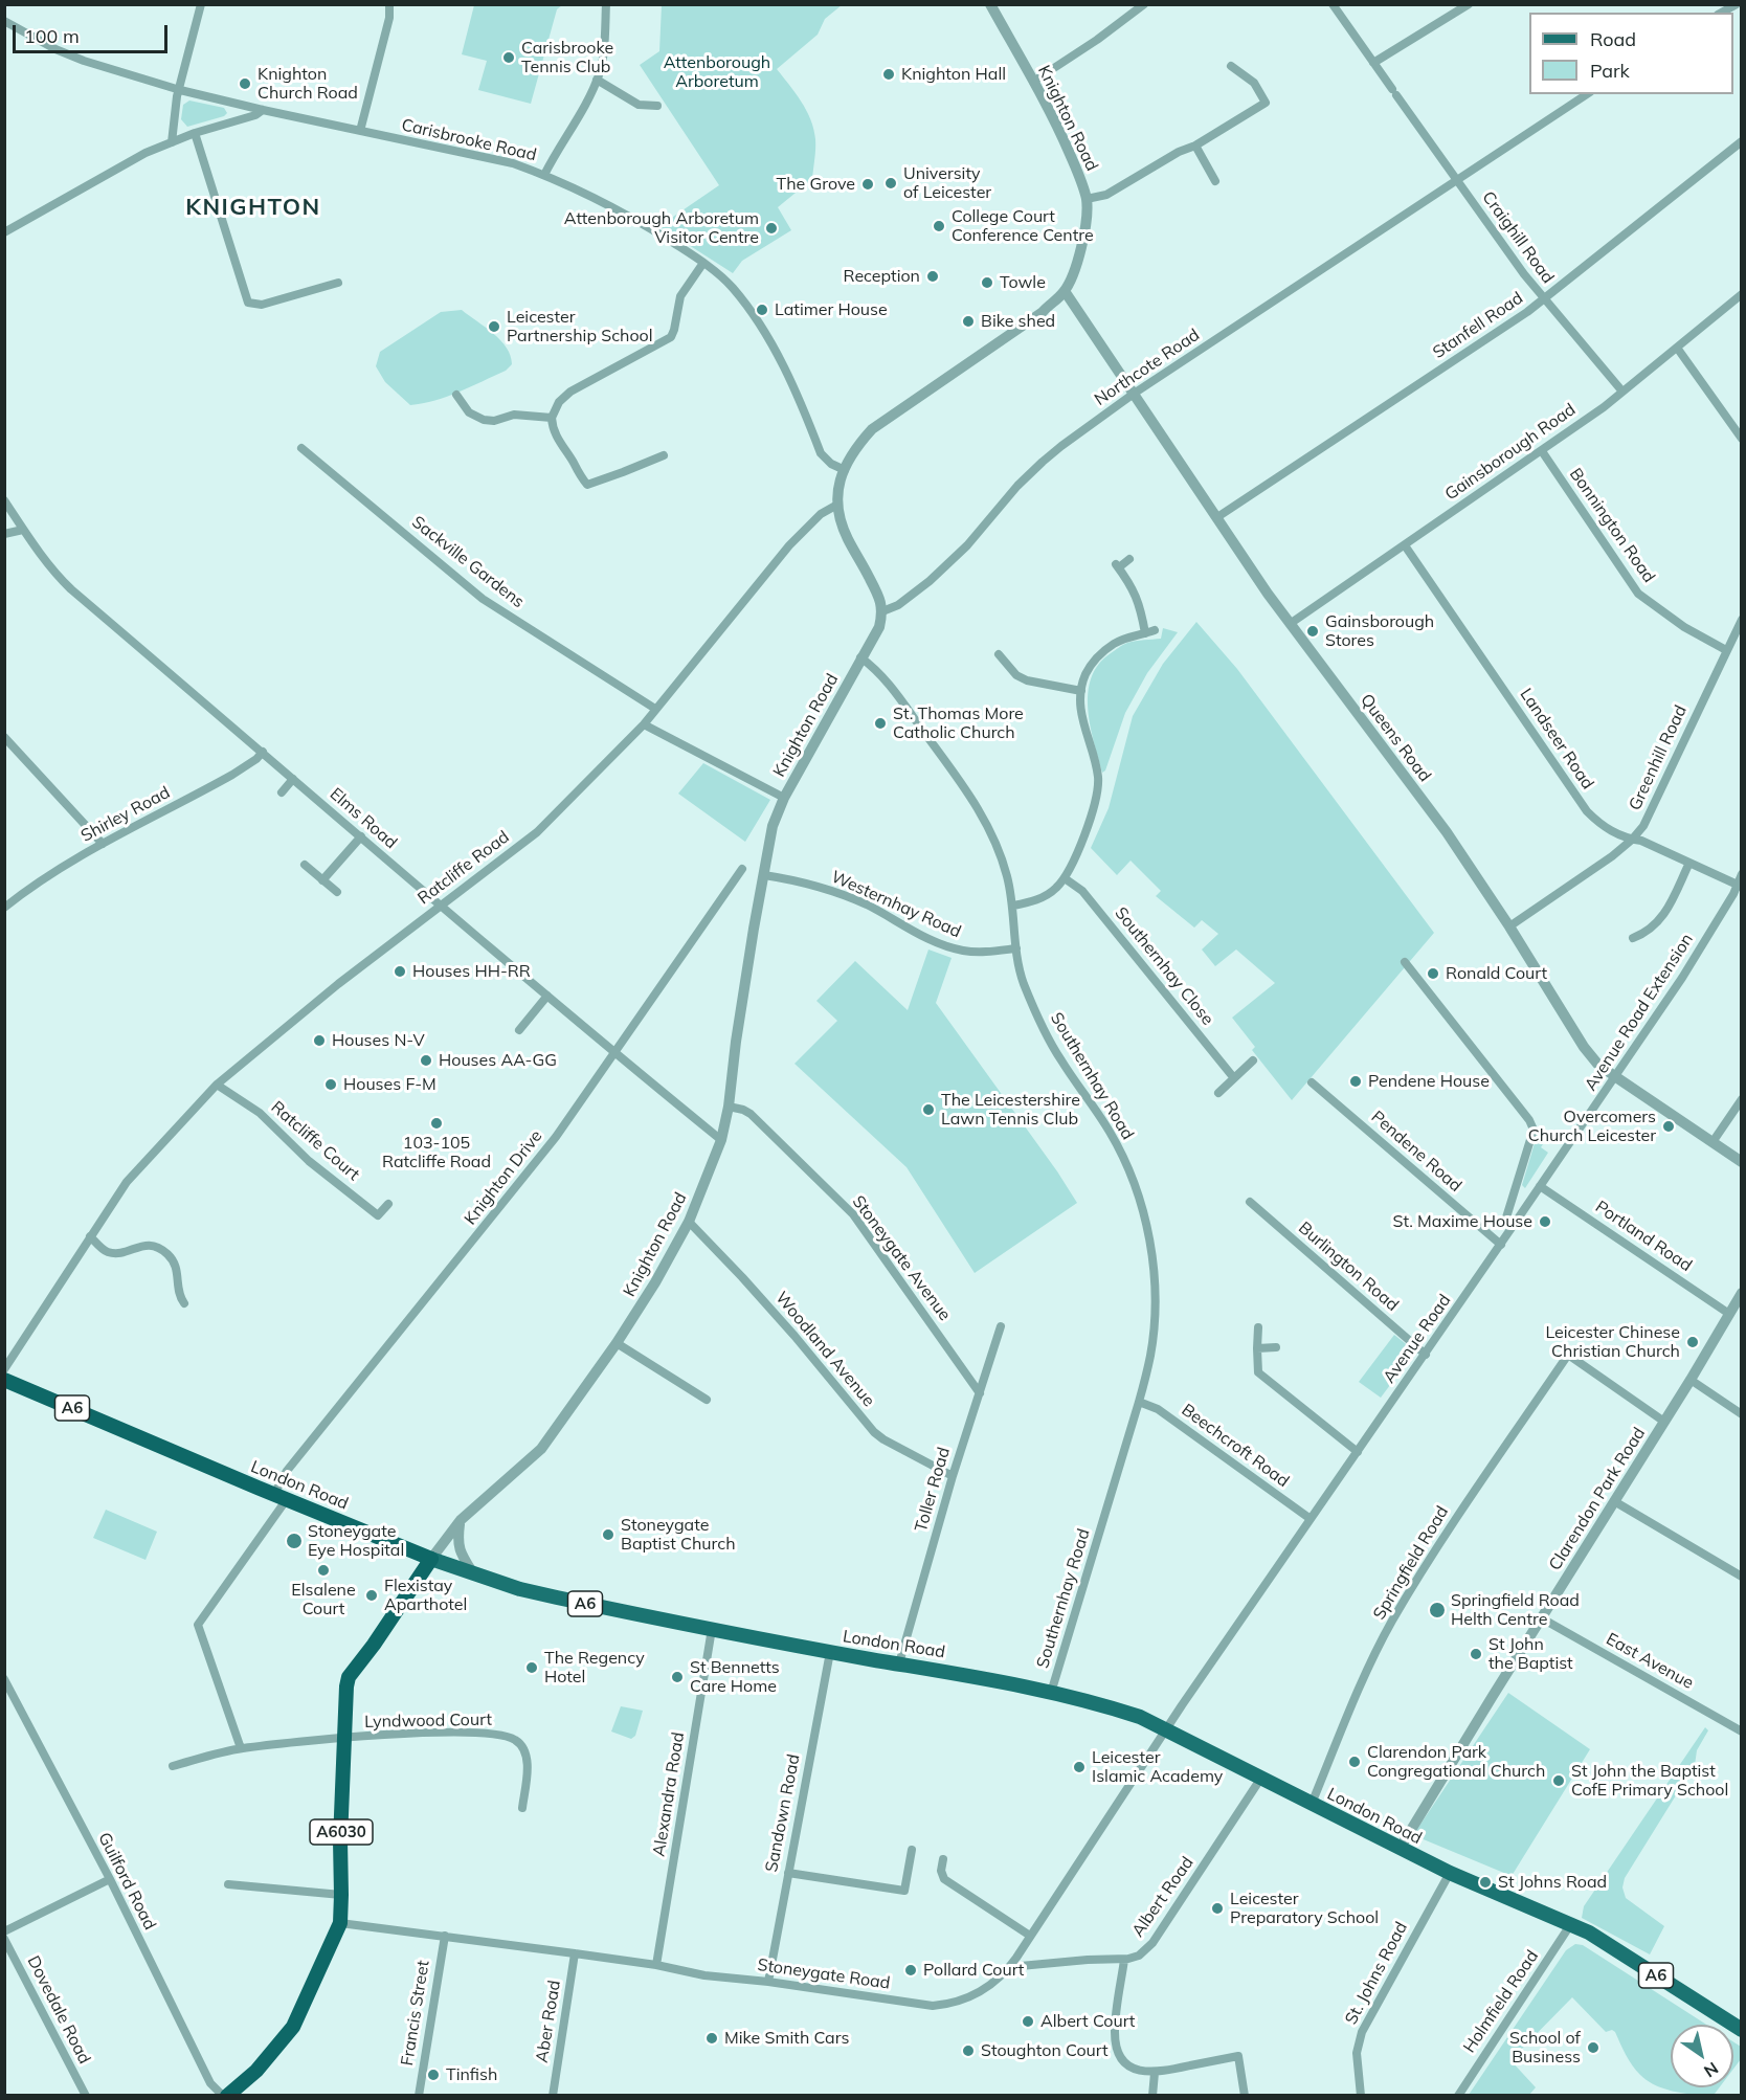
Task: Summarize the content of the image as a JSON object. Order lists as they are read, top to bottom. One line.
{"streets":{"highway":["A6","London Road","A6030"],"street":["Knighton Road","Carisbrooke Road","Craighill Road","Stanfell Road","Northcote Road","Gainsborough Road","Bonnington Road","Sackville Gardens","Queens Road","Landseer Road","Greenhill Road","Shirley Road","Elms Road","Ratcliffe Road","Westernhay Road","Southernhay Close","Avenue Road Extension","Southernhay Road","Ratcliffe Court","Pendene Road","Knighton Drive","Portland Road","Stoneygate Avenue","Burlington Road","Avenue Road","Woodland Avenue","Beechcroft Road","Toller Road","Clarendon Park Road","Springfield Road","East Avenue","Lyndwood Court","Alexandra Road","Sandown Road","Guilford Road","Albert Road","St. Johns Road","Stoneygate Road","Holmfield Road","Dovedale Road","Francis Street","Aber Road"]},"crossings":[["Knighton Road","Carisbrooke Road"],["Knighton Road","Northcote Road"],["Knighton Road","Queens Road"],["Knighton Road","Elms Road"],["Knighton Road","Ratcliffe Road"],["Knighton Road","Westernhay Road"],["Knighton Road","Southernhay Road"],["Knighton Road","Stoneygate Avenue"],["Knighton Road","Woodland Avenue"],["Knighton Road","London Road"],["Knighton Road","A6030"],["Craighill Road","Stanfell Road"],["Craighill Road","Northcote Road"],["Craighill Road","Gainsborough Road"],["Stanfell Road","Queens Road"],["Northcote Road","Queens Road"],["Gainsborough Road","Bonnington Road"],["Gainsborough Road","Queens Road"],["Gainsborough Road","Landseer Road"],["Bonnington Road","Greenhill Road"],["Sackville Gardens","Ratcliffe Road"],["Queens Road","Greenhill Road"],["Queens Road","Avenue Road Extension"],["Landseer Road","Greenhill Road"],["Landseer Road","Avenue Road Extension"],["Shirley Road","Elms Road"],["Elms Road","Ratcliffe Road"],["Elms Road","Knighton Drive"],["Ratcliffe Road","Ratcliffe Court"],["Westernhay Road","Southernhay Road"],["Avenue Road Extension","Portland Road"],["Avenue Road Extension","Avenue Road"],["Southernhay Road","Beechcroft Road"],["Southernhay Road","London Road"],["Pendene Road","Avenue Road"],["Knighton Drive","London Road"],["Knighton Drive","Lyndwood Court"],["Portland Road","Clarendon Park Road"],["Stoneygate Avenue","Toller Road"],["Burlington Road","Avenue Road"],["Avenue Road","Beechcroft Road"],["Avenue Road","London Road"],["Avenue Road","Stoneygate Road"],["Woodland Avenue","Toller Road"],["London Road","Toller Road"],["London Road","Clarendon Park Road"],["London Road","Springfield Road"],["London Road","Alexandra Road"],["London Road","Sandown Road"],["London Road","A6030"],["London Road","Albert Road"],["London Road","St. Johns Road"],["London Road","Stoneygate Road"],["London Road","Holmfield Road"],["Clarendon Park Road","Springfield Road"],["Clarendon Park Road","East Avenue"],["Lyndwood Court","A6030"],["Alexandra Road","Stoneygate Road"],["Sandown Road","Stoneygate Road"],["A6030","Guilford Road"],["A6030","Stoneygate Road"],["Albert Road","Stoneygate Road"],["Stoneygate Road","Francis Street"],["Stoneygate Road","Aber Road"]],"districts":["KNIGHTON"],"parks":["Attenborough Arboretum"],"places":["Carisbrooke Tennis Club","Knighton Hall","Knighton Church Road","University of Leicester","The Grove","College Court Conference Centre","Attenborough Arboretum Visitor Centre","Reception","Towle","Latimer House","Bike shed","Leicester Partnership School","Gainsborough Stores","St. Thomas More Catholic Church","Houses HH-RR","Ronald Court","Houses N-V","Houses AA-GG","Pendene House","Houses F-M","The Leicestershire Lawn Tennis Club","103-105 Ratcliffe Road","Overcomers Church Leicester","St. Maxime House","Leicester Chinese Christian Church","Stoneygate Baptist Church","Stoneygate Eye Hospital","Elsalene Court","Flexistay Aparthotel","Springfield Road Helth Centre","St John the Baptist","The Regency Hotel","St Bennetts Care Home","Clarendon Park Congregational Church","Leicester Islamic Academy","St John the Baptist CofE Primary School","St Johns Road","Leicester Preparatory School","Pollard Court","Albert Court","Mike Smith Cars","School of Business","Stoughton Court","Tinfish"],"legend":["Road","Park"],"scale_bar":"100 m","north":"bottom right"}
